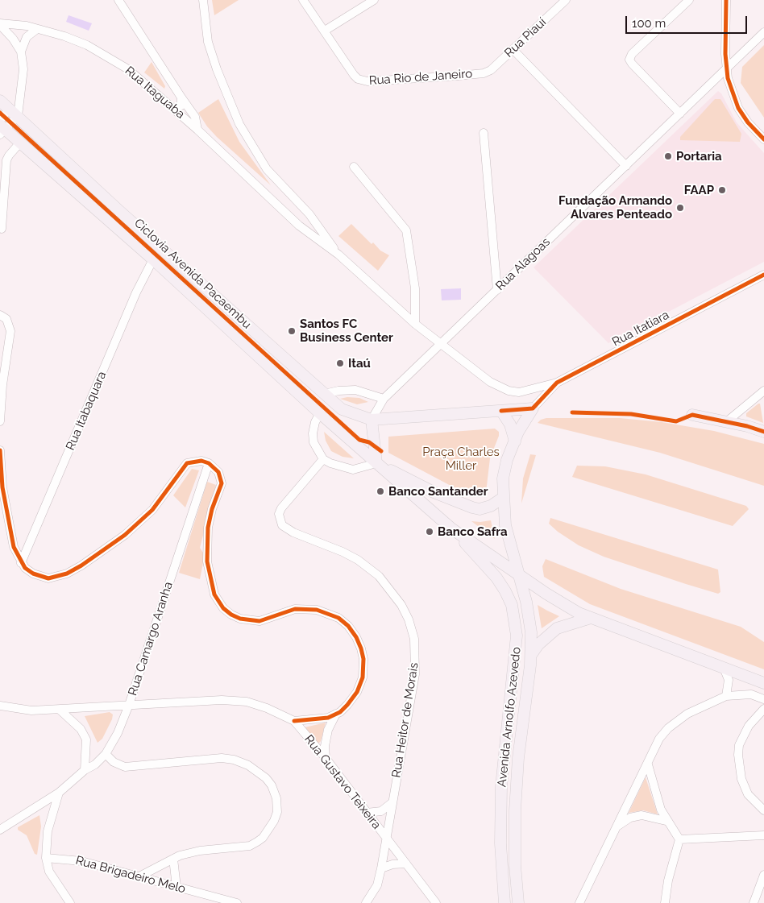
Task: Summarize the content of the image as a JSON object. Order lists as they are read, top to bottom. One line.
{"streets":{"main road":["Avenida Arnolfo Azevedo"],"street":["Rua Piauí","Rua Rio de Janeiro","Rua Itaguaba","Rua Alagoas","Rua Itatiara","Rua Itabaquara","Rua Camargo Aranha","Rua Heitor de Morais","Rua Gustavo Teixeira","Rua Brigadeiro Melo"],"cycle path":["Ciclovia Avenida Pacaembu"]},"crossings":[["Rua Piauí","Rua Rio de Janeiro"],["Rua Camargo Aranha","Rua Gustavo Teixeira"],["Rua Heitor de Morais","Rua Gustavo Teixeira"]],"parks":["Praça Charles Miller"],"places":["Portaria","FAAP","Fundação Armando Alvares Penteado","Santos FC Business Center","Itaú","Banco Santander","Banco Safra"],"scale_bar":"100 m"}
